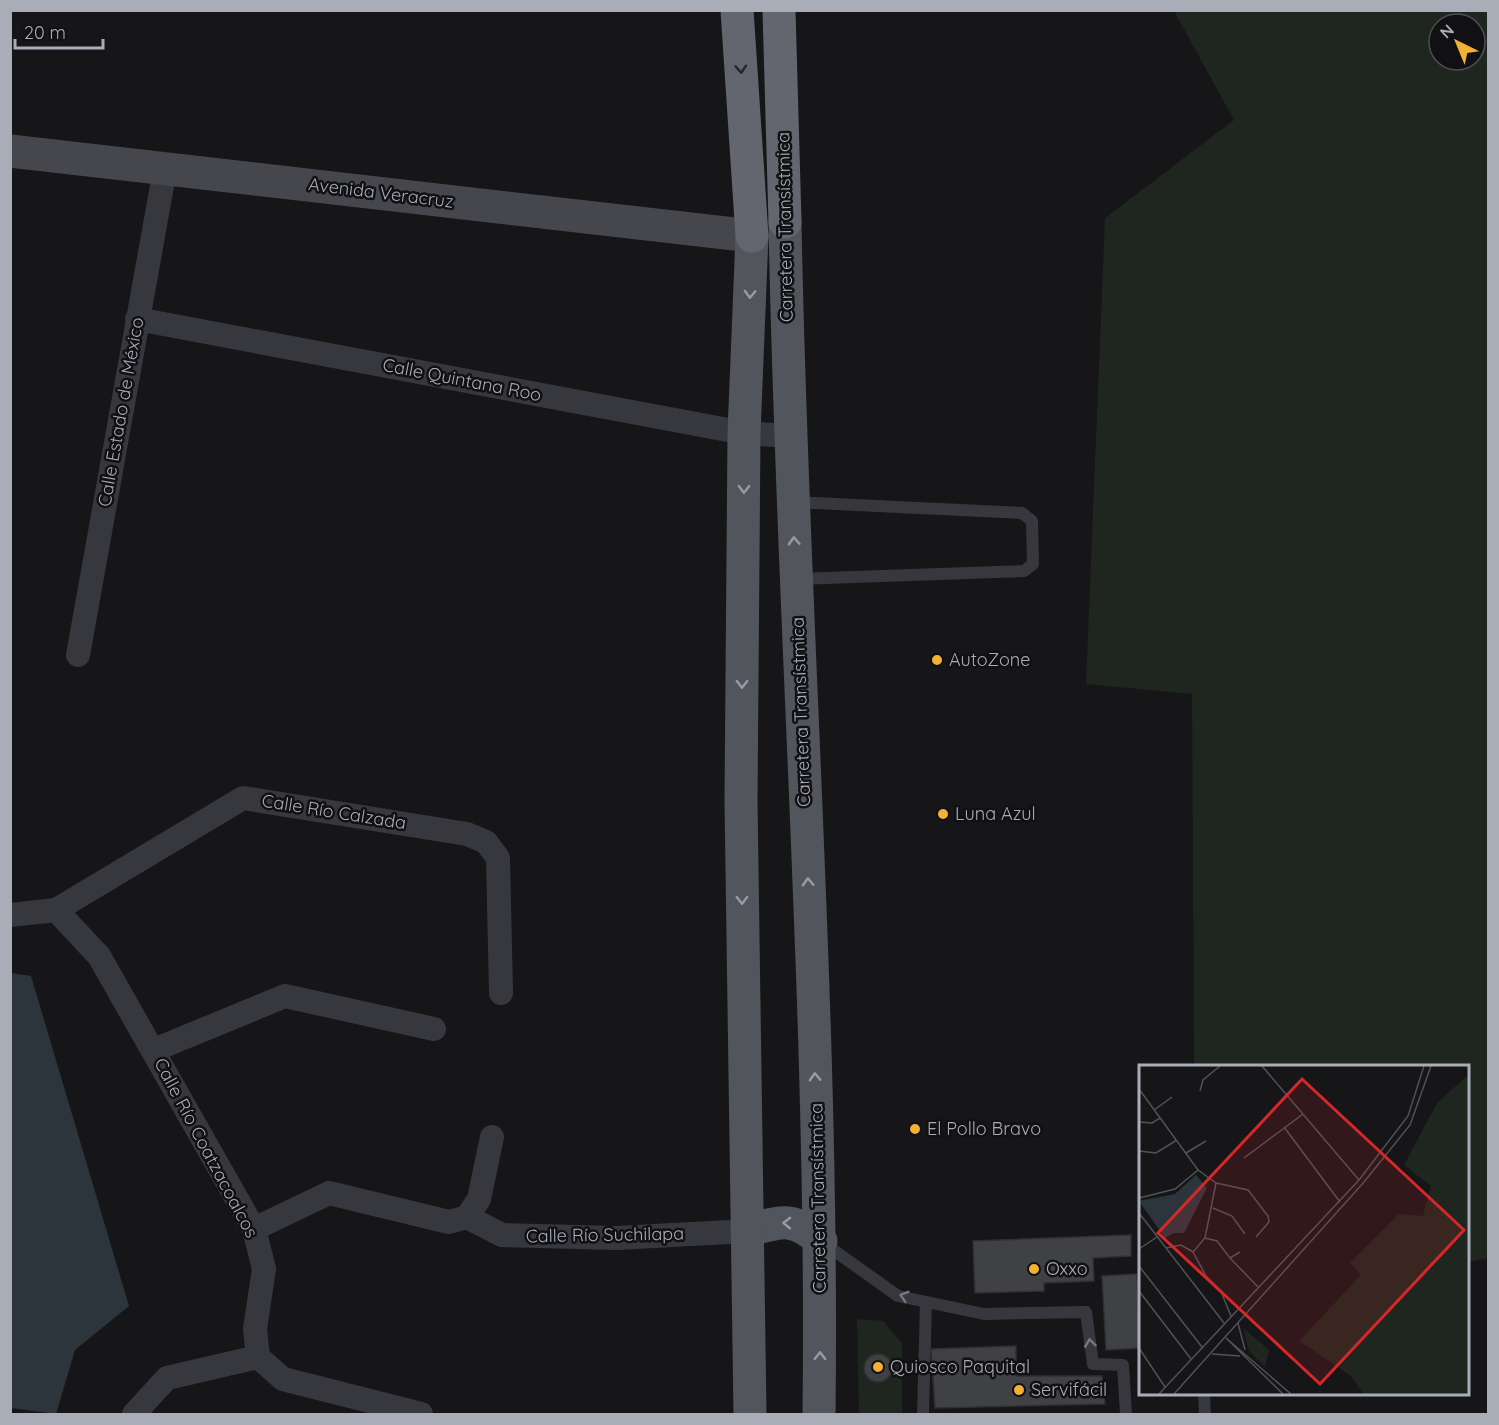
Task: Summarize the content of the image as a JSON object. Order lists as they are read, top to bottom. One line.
{"streets":{"highway":["Carretera Transístmica"],"street":["Avenida Veracruz","Calle Quintana Roo","Calle Estado de México","Calle Río Calzada","Calle Río Coatzacoalcos","Calle Río Suchilapa"]},"crossings":[["Avenida Veracruz","Carretera Transístmica"],["Avenida Veracruz","Calle Estado de México"],["Carretera Transístmica","Calle Quintana Roo"],["Carretera Transístmica","Calle Río Suchilapa"],["Calle Quintana Roo","Calle Estado de México"],["Calle Río Calzada","Calle Río Coatzacoalcos"]],"places":["AutoZone","Luna Azul","El Pollo Bravo","Oxxo","Quiosco Paquital","Servifácil"],"scale_bar":"20 m","north":"top left"}
